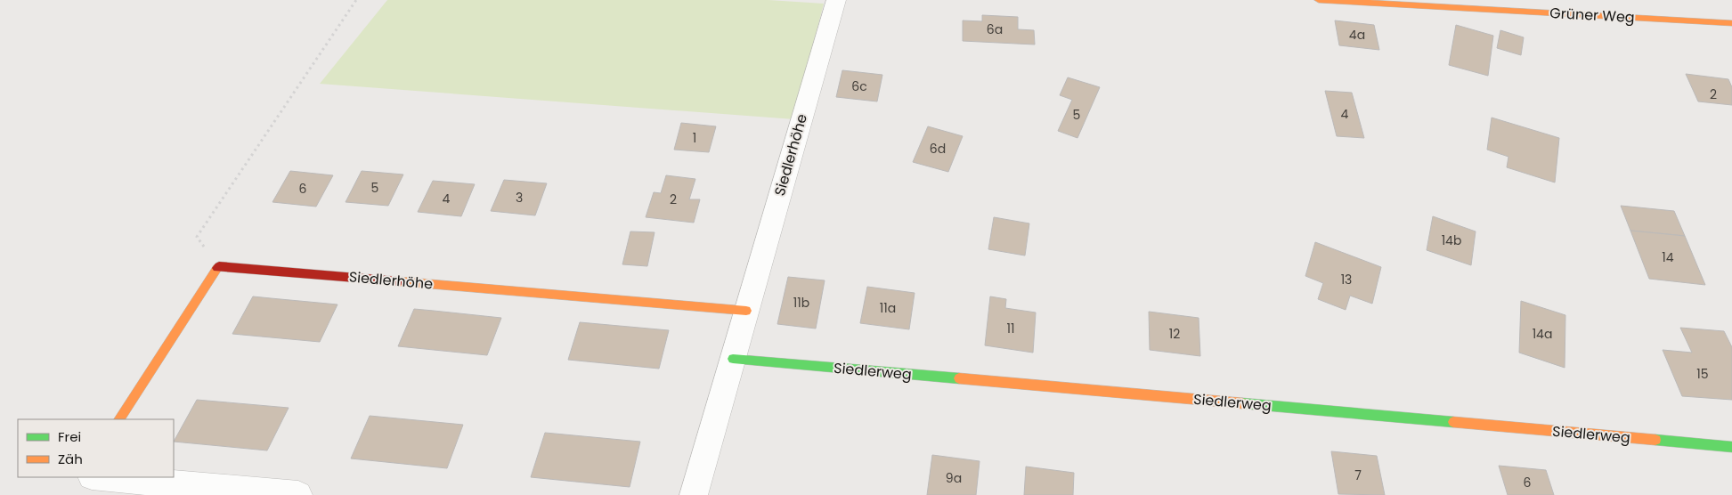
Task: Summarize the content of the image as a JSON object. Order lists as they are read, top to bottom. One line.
{"streets":{"street":["Grüner Weg","Siedlerhöhe","Siedlerweg"]},"crossings":[["Siedlerhöhe","Siedlerweg"]],"house_numbers":["6a","4a","6c","2","4","5","1","6d","5","6","3","4","2","14b","14","13","11b","11a","11","12","14a","15","7","9a","6"],"legend":["Frei","Zäh"]}
